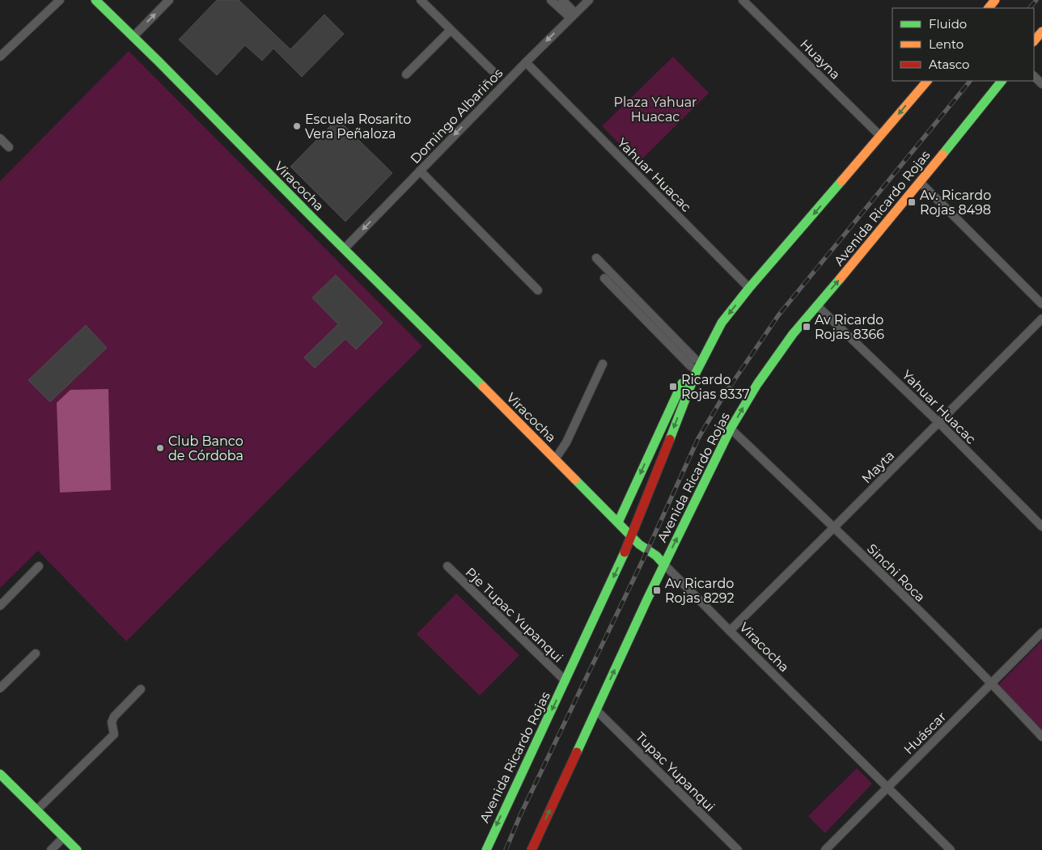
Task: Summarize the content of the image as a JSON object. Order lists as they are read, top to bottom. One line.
{"streets":{"main road":["Viracocha","Avenida Ricardo Rojas"],"street":["Huayna","Domingo Albariños","Yahuar Huacac","Mayta","Sinchi Roca","Pje Tupac Yupanqui","Huáscar","Tupac Yupanqui"]},"crossings":[["Huayna","Avenida Ricardo Rojas"],["Domingo Albariños","Yahuar Huacac"],["Domingo Albariños","Viracocha"],["Yahuar Huacac","Avenida Ricardo Rojas"],["Yahuar Huacac","Mayta"],["Viracocha","Avenida Ricardo Rojas"],["Viracocha","Mayta"],["Viracocha","Huáscar"],["Avenida Ricardo Rojas","Sinchi Roca"],["Avenida Ricardo Rojas","Pje Tupac Yupanqui"],["Avenida Ricardo Rojas","Tupac Yupanqui"],["Mayta","Sinchi Roca"],["Sinchi Roca","Huáscar"]],"one_way":["Domingo Albariños"],"parks":["Plaza Yahuar Huacac"],"places":{"other":["Escuela Rosarito Vera Peñaloza","Club Banco de Córdoba"],"transit":["Av. Ricardo Rojas 8498","Av Ricardo Rojas 8366","Ricardo Rojas 8337","Av Ricardo Rojas 8292"]},"legend":["Fluido","Lento","Atasco"]}
